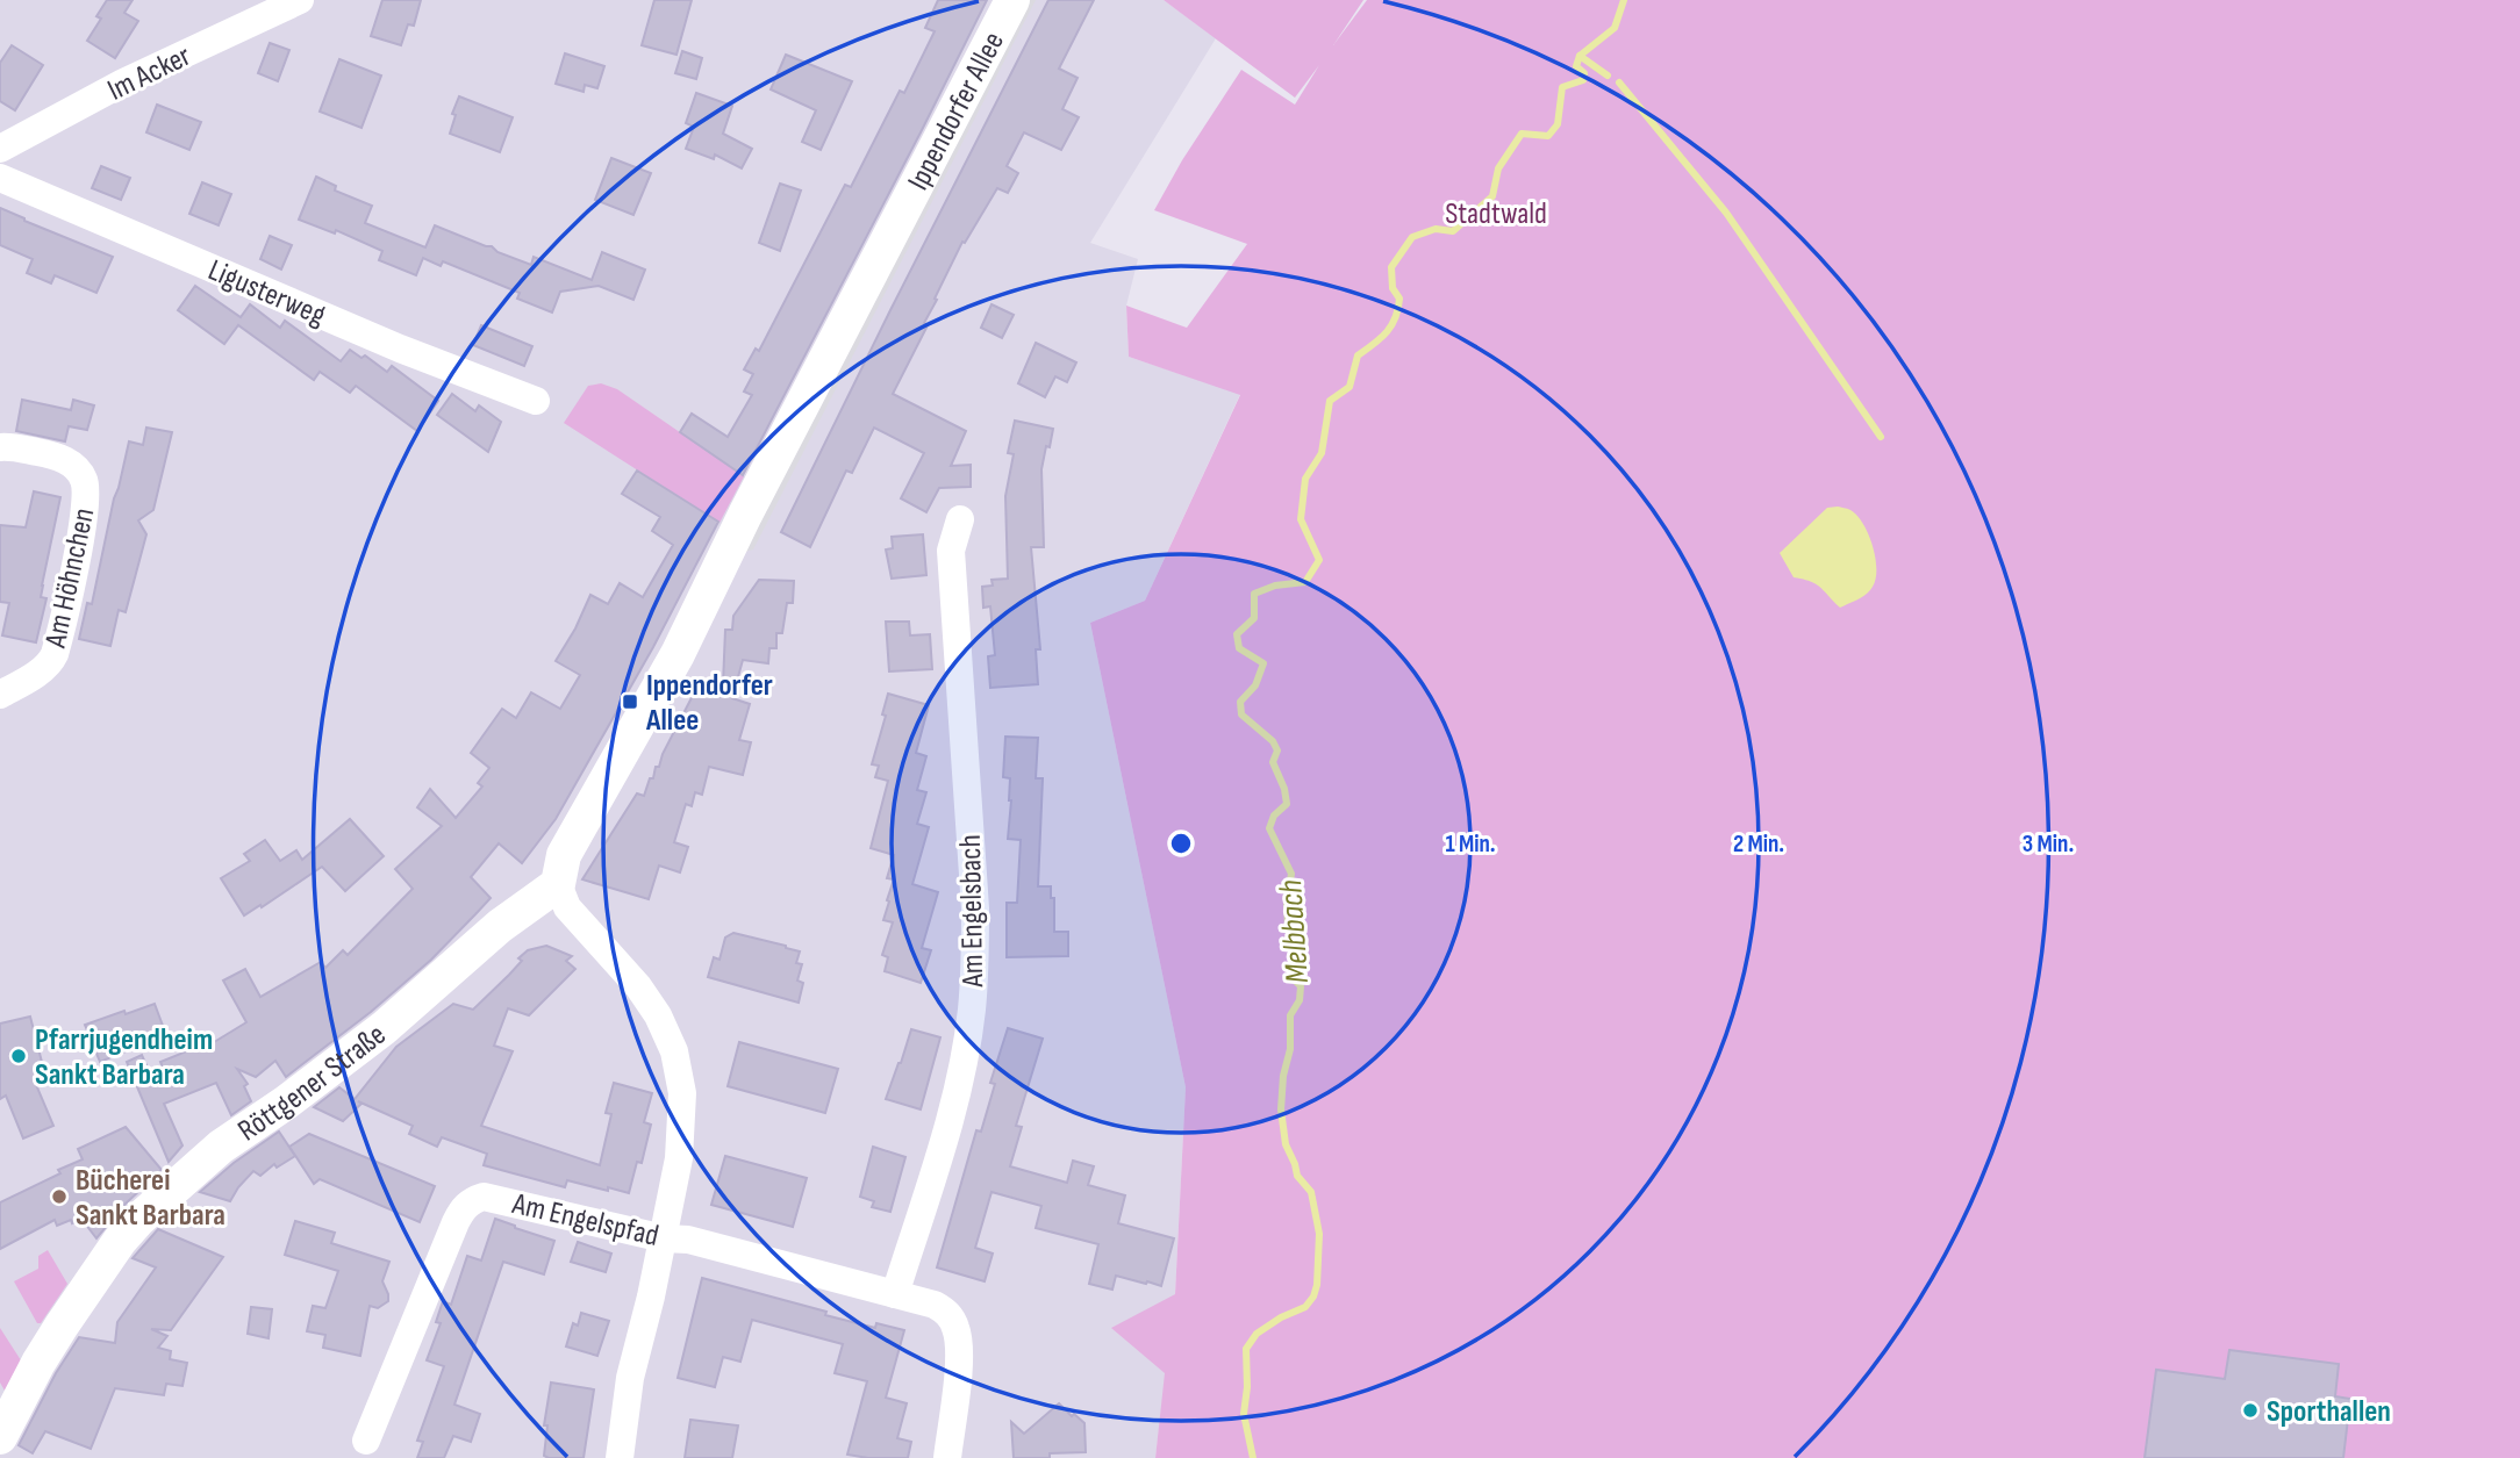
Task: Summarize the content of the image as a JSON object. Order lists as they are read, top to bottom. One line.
{"streets":{"street":["Im Acker","Ippendorfer Allee","Ligusterweg","Am Höhnchen","Am Engelsbach","Röttgener Straße","Am Engelspfad"]},"crossings":[["Ippendorfer Allee","Röttgener Straße"],["Am Engelsbach","Am Engelspfad"]],"water":["Melbbach"],"parks":["Stadtwald"],"places":{"transit":["Ippendorfer Allee"],"other":["Pfarrjugendheim Sankt Barbara","Bücherei Sankt Barbara","Sporthallen"]},"rings":["1 Min.","2 Min.","3 Min."]}
